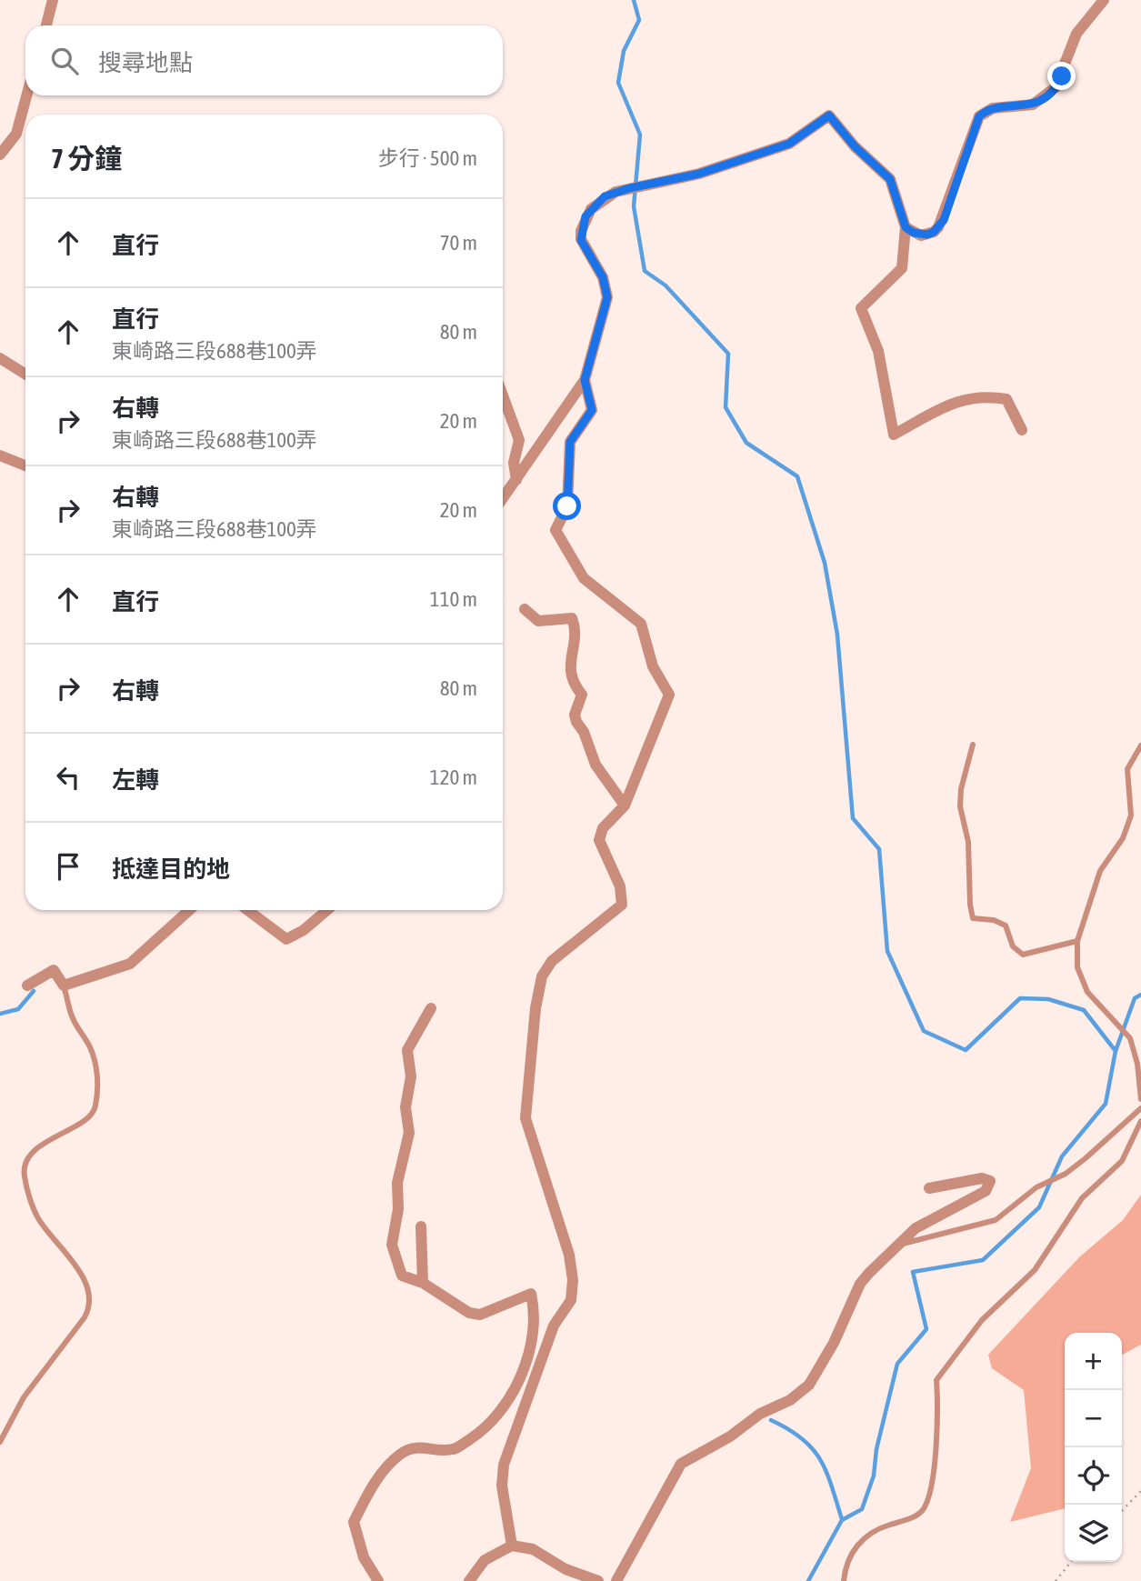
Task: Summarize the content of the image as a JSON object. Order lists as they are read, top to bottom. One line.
{"page":{"search":"搜尋地點","heading":["7 分鐘","步行 · 500 m"],"list":[["直行","70 m"],["直行","東崎路三段688巷100弄","80 m"],["右轉","東崎路三段688巷100弄","20 m"],["右轉","東崎路三段688巷100弄","20 m"],["直行","110 m"],["右轉","80 m"],["左轉","120 m"],"抵達目的地"],"map_buttons":["+","−"]}}
